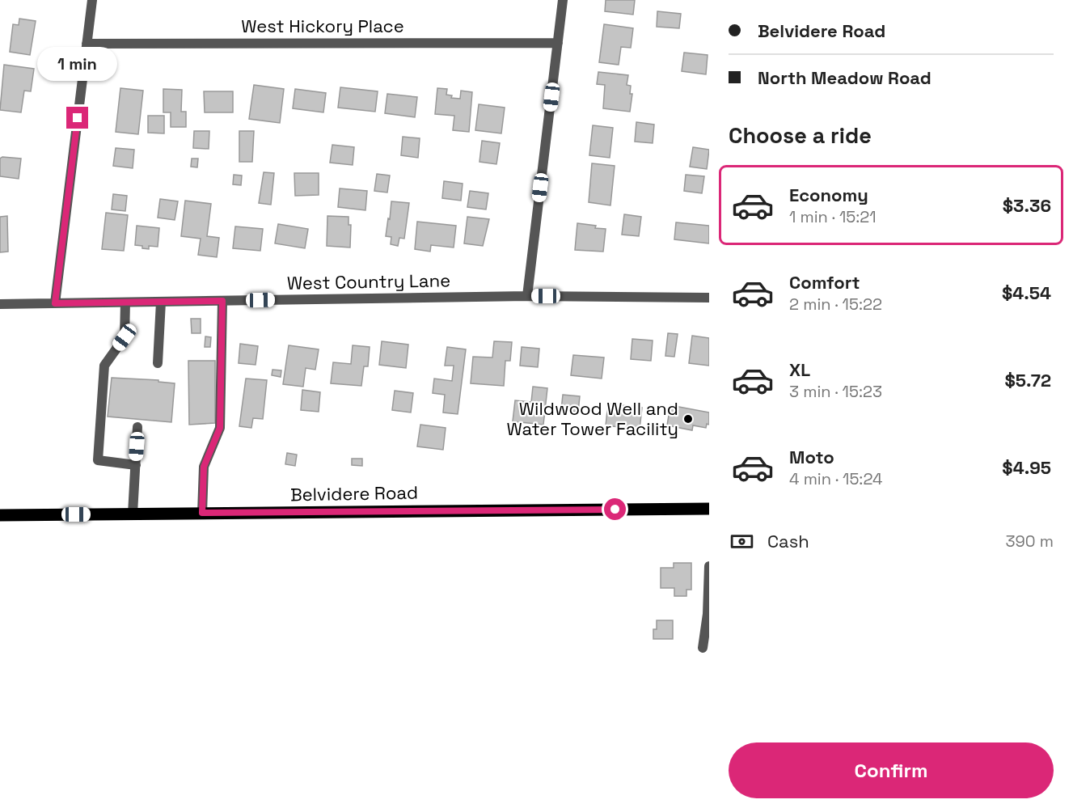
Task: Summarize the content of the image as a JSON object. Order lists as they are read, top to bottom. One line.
{"streets":{"main road":["Belvidere Road"],"street":["West Hickory Place","West Country Lane"]},"places":["Wildwood Well and Water Tower Facility"],"page":{"banner":["Belvidere Road","North Meadow Road"],"bubble":"1 min","heading":"Choose a ride","list":[{"name":"Economy","note":"1 min · 15:21","value":"$3.36"},{"name":"Comfort","note":"2 min · 15:22","value":"$4.54"},{"name":"XL","note":"3 min · 15:23","value":"$5.72"},{"name":"Moto","note":"4 min · 15:24","value":"$4.95"}],"pay":["Cash","390 m"],"buttons":"Confirm"}}
